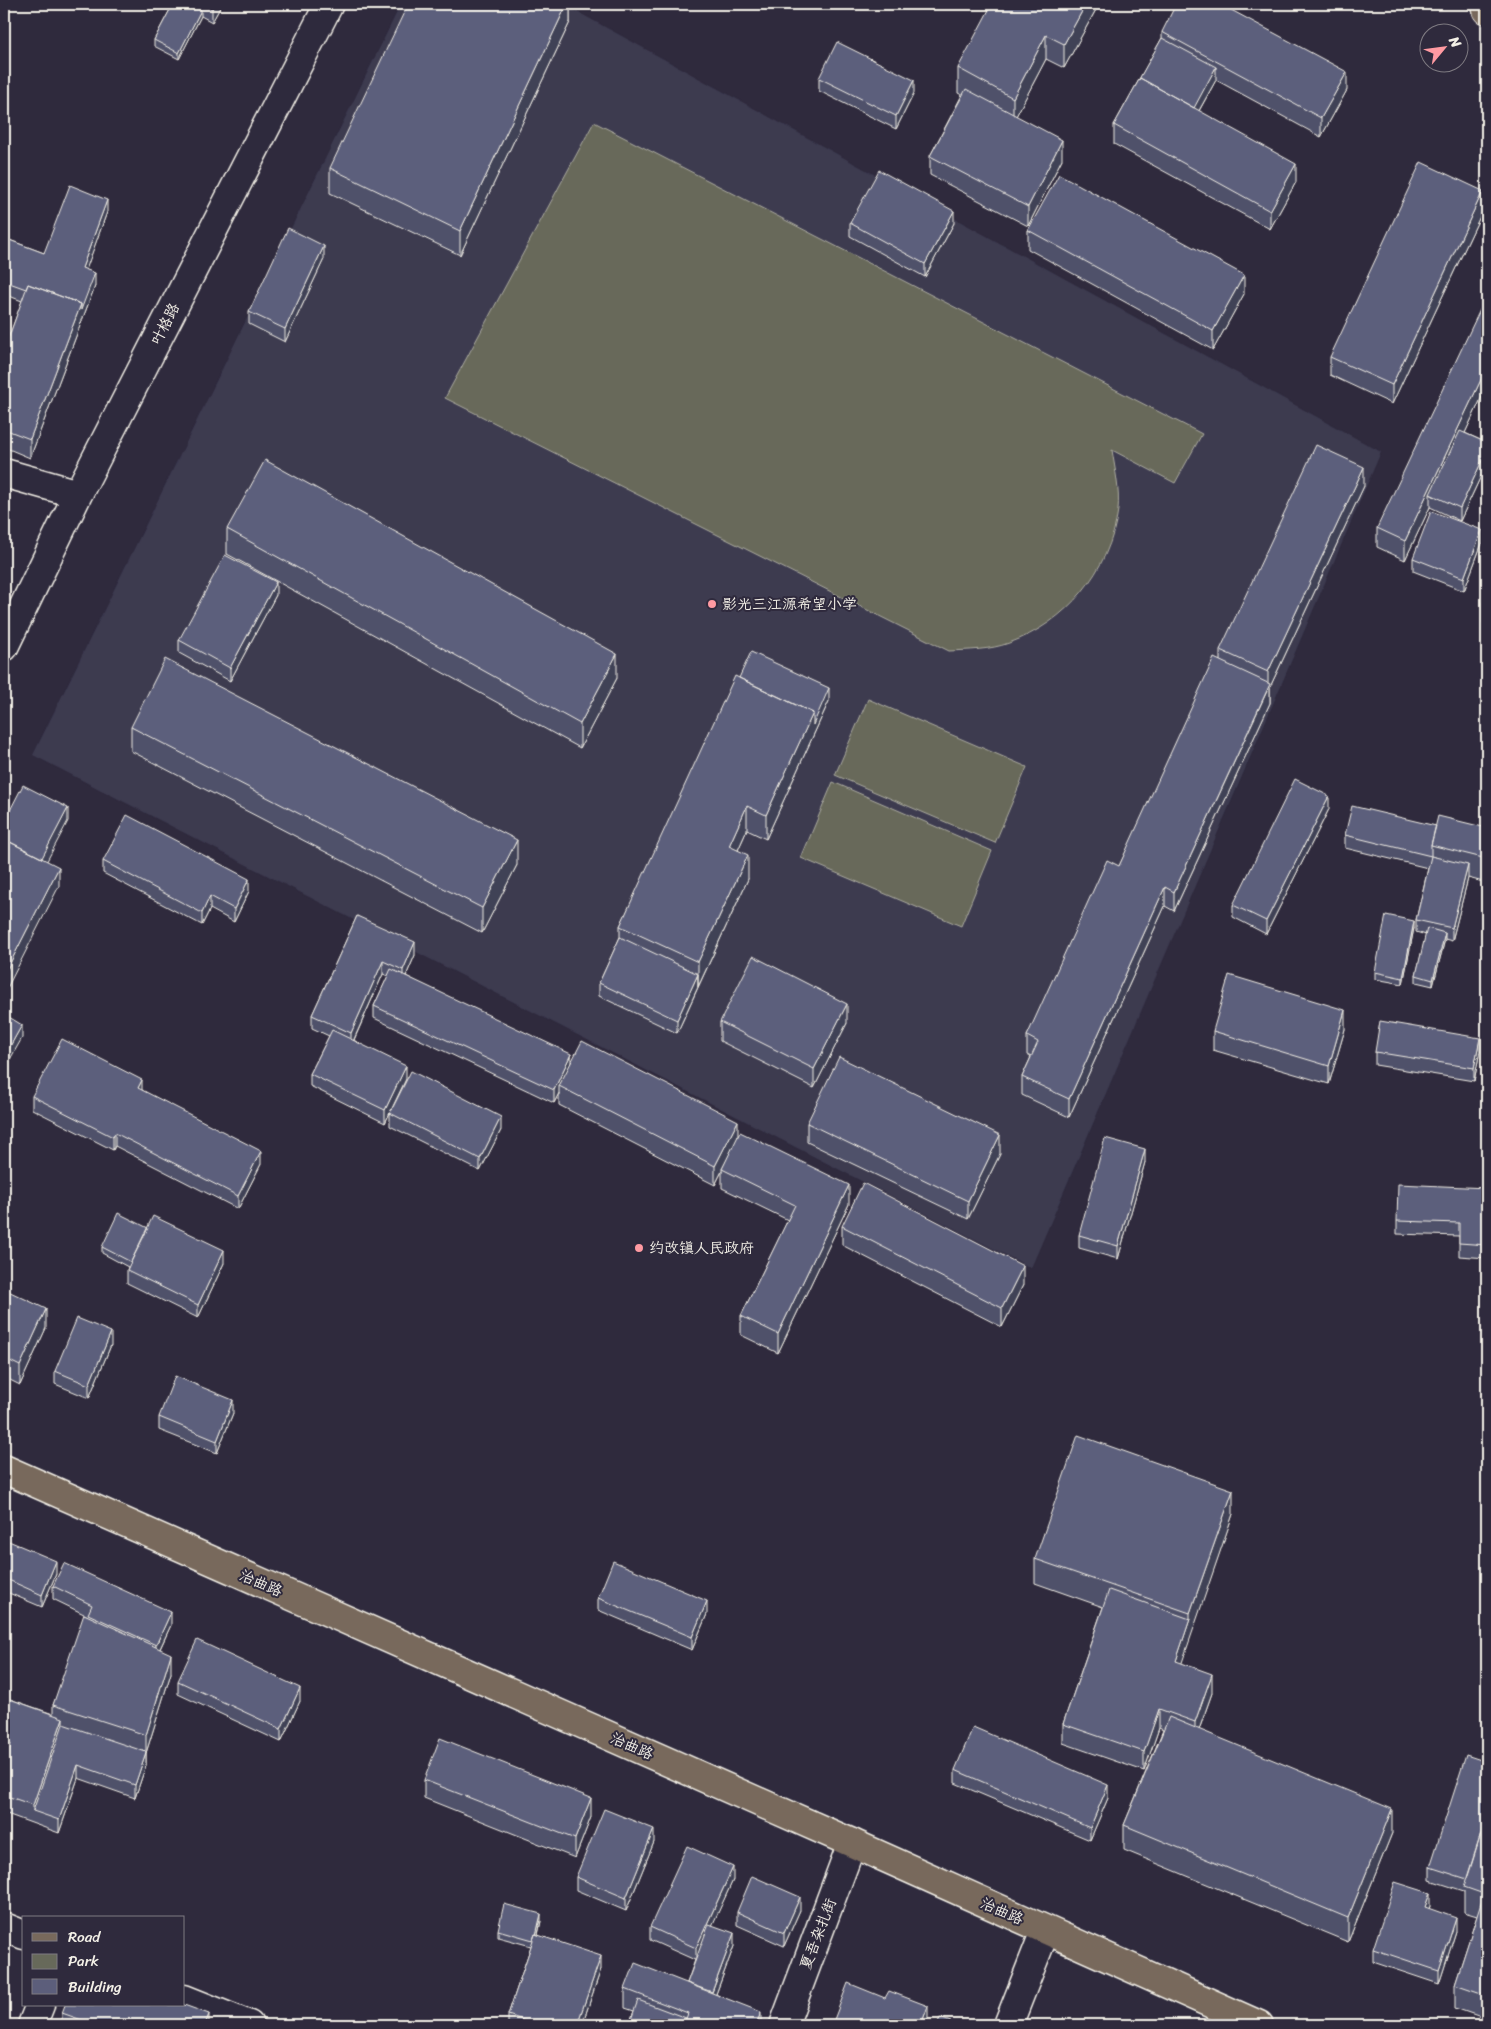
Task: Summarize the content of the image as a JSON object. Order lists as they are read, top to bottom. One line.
{"streets":{"main road":["治曲路"],"street":["叶格路","夏吾杂扎街"]},"crossings":[["治曲路","夏吾杂扎街"]],"places":["影光三江源希望小学","约改镇人民政府"],"legend":["Road","Park","Building"],"north":"top right"}
